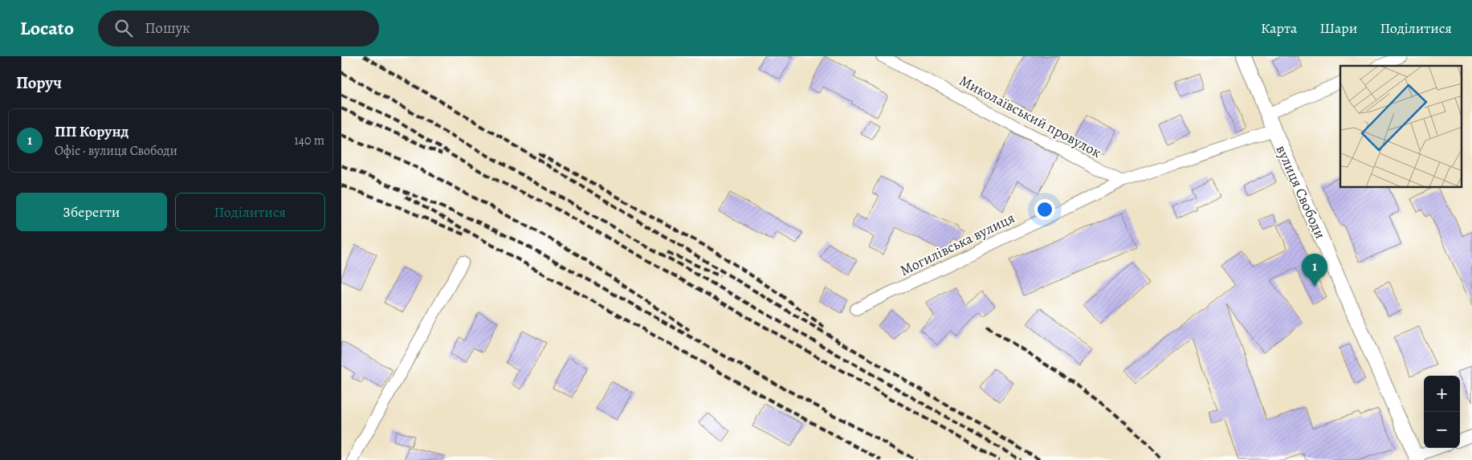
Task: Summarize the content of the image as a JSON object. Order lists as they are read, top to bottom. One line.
{"streets":{"street":["Миколаївський провулок","вулиця Свободи","Могилівська вулиця"]},"crossings":[["Миколаївський провулок","Могилівська вулиця"],["вулиця Свободи","Могилівська вулиця"]],"page":{"header":"Locato","search":"Пошук","nav":["Карта","Шари","Поділитися"],"heading":"Поруч","list":[{"mark":"1","name":"ПП Корунд","note":"Офіс · вулиця Свободи","value":"140 m"}],"buttons":["Зберегти","Поділитися"],"pins":"1","map_buttons":["+","−"]}}
